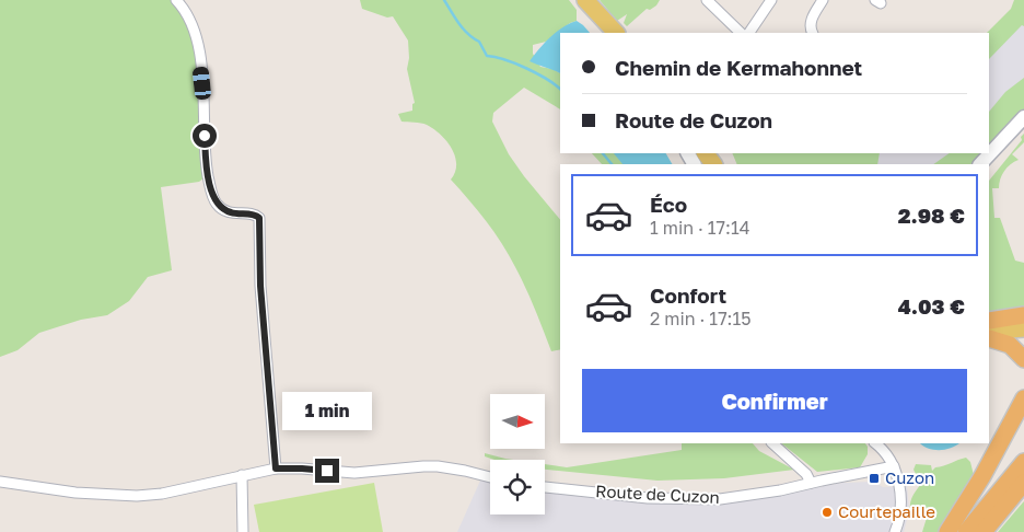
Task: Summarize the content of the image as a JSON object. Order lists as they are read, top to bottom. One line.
{"streets":{"street":["Route de Cuzon"]},"places":{"transit":["Cuzon"],"other":["Courtepaille"]},"north":"right","page":{"banner":["Chemin de Kermahonnet","Route de Cuzon"],"list":[{"name":"Éco","note":"1 min · 17:14","value":"2.98 €"},{"name":"Confort","note":"2 min · 17:15","value":"4.03 €"}],"buttons":"Confirmer","bubble":"1 min"}}
